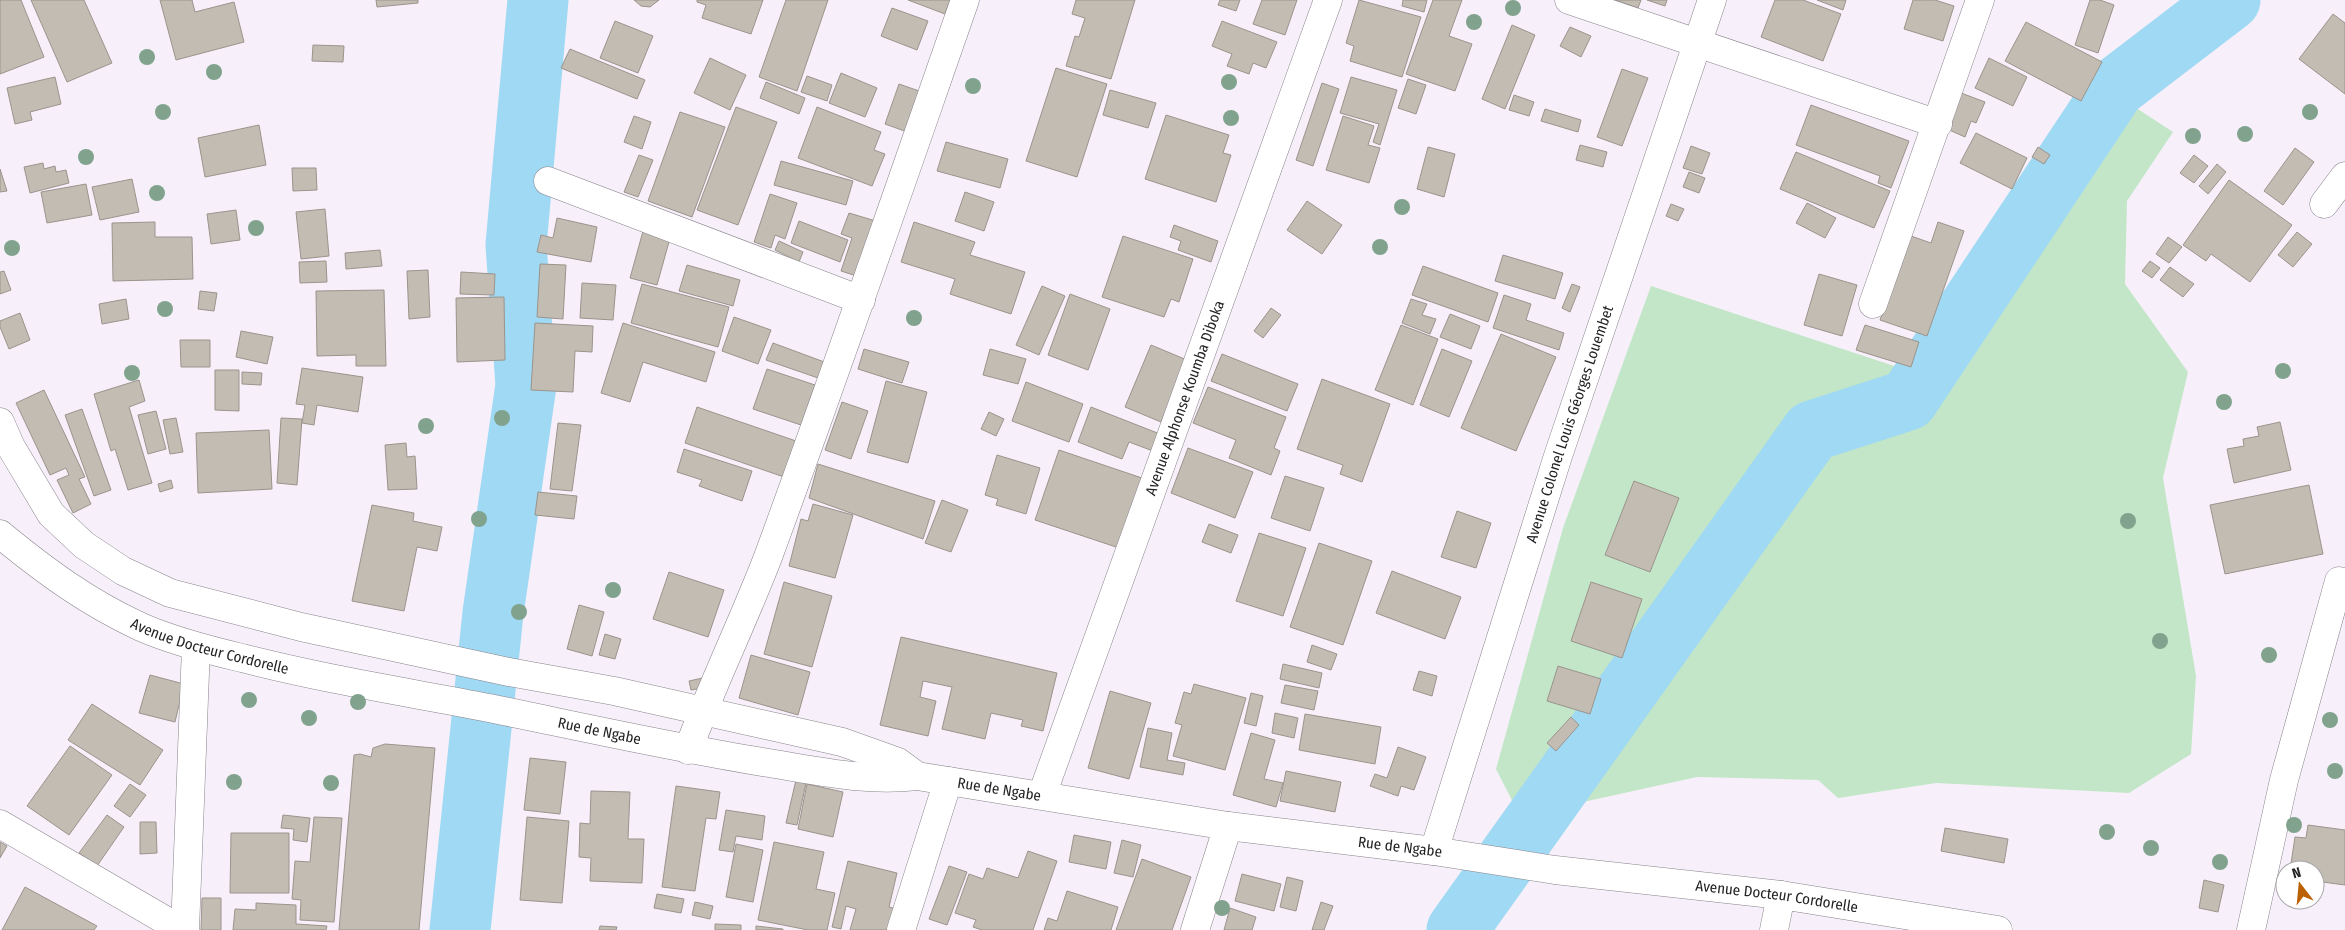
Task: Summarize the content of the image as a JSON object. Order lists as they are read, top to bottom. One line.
{"streets":{"street":["Avenue Alphonse Koumba Diboka","Avenue Colonel Louis Géorges Louembet","Avenue Docteur Cordorelle","Rue de Ngabe"]},"crossings":[["Avenue Alphonse Koumba Diboka","Rue de Ngabe"],["Avenue Colonel Louis Géorges Louembet","Rue de Ngabe"],["Avenue Docteur Cordorelle","Rue de Ngabe"]],"north":"top"}
